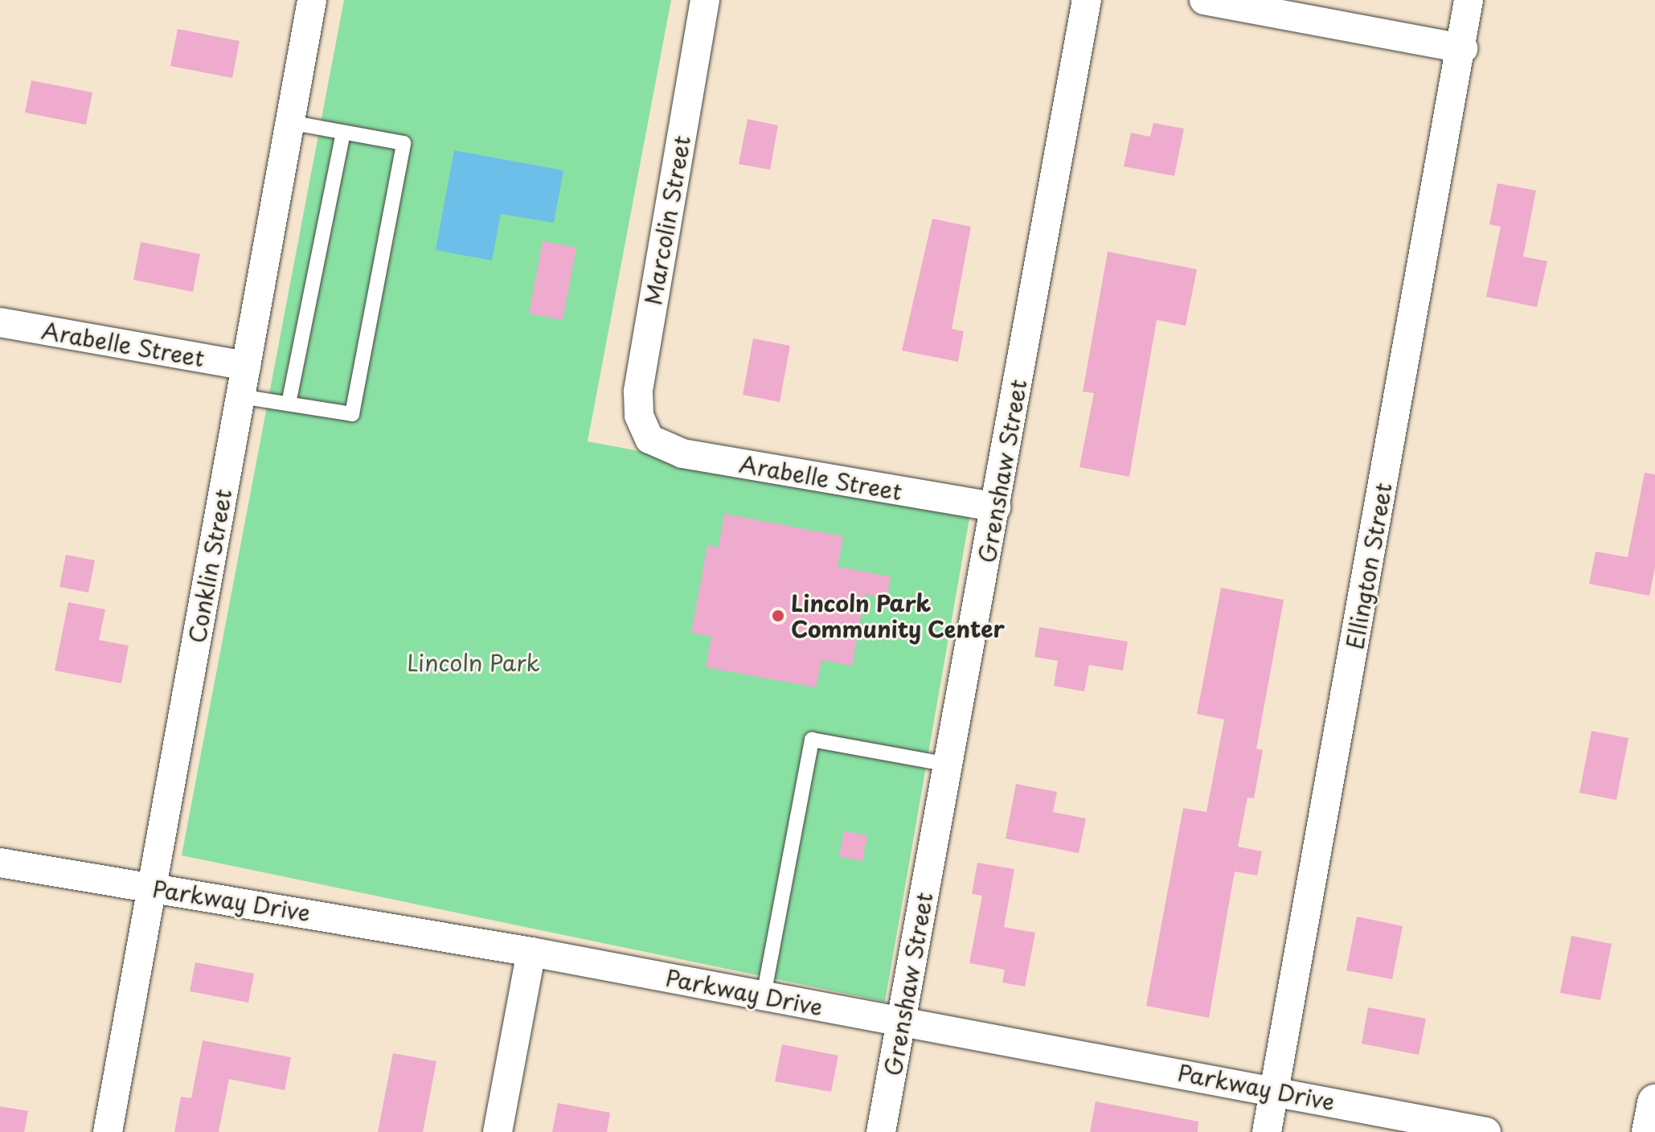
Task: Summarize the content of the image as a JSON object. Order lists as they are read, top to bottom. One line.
{"streets":{"street":["Marcolin Street","Arabelle Street","Grenshaw Street","Conklin Street","Ellington Street","Parkway Drive"]},"crossings":[["Marcolin Street","Arabelle Street"],["Arabelle Street","Grenshaw Street"],["Arabelle Street","Conklin Street"],["Grenshaw Street","Parkway Drive"],["Conklin Street","Parkway Drive"],["Ellington Street","Parkway Drive"]],"parks":["Lincoln Park"],"places":["Lincoln Park Community Center"]}
